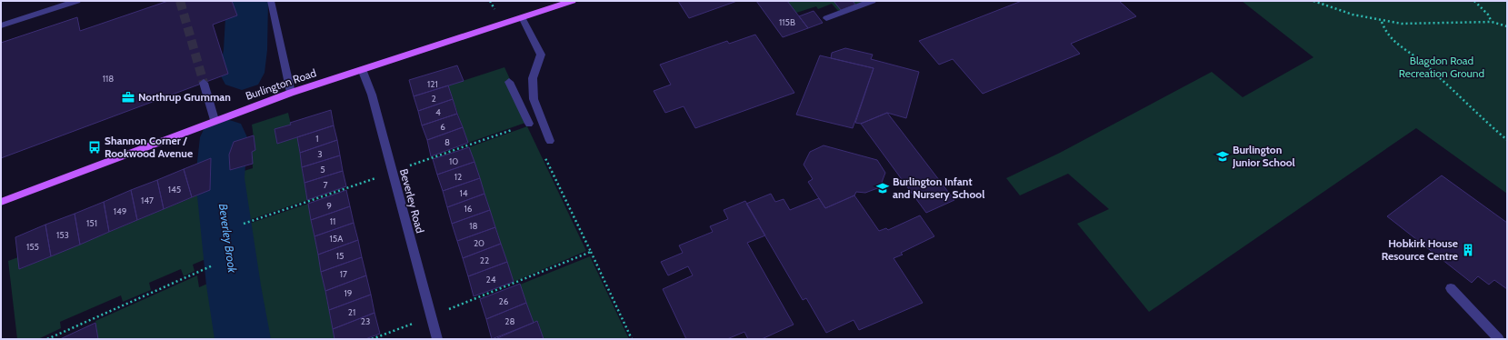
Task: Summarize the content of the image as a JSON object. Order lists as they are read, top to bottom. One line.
{"streets":{"main road":["Burlington Road"],"street":["Beverley Road"]},"crossings":[["Burlington Road","Beverley Road"]],"water":["Beverley Brook"],"parks":["Blagdon Road Recreation Ground"],"places":{"office":["Northrup Grumman"],"bus stop":["Shannon Corner / Rookwood Avenue"],"school or university":["Burlington Junior School","Burlington Infant and Nursery School"],"building":["Hobkirk House Resource Centre"]},"house_numbers":["115B","118","121","2","4","6","1","8","3","10","5","12","7","145","14","147","9","16","149","11","151","18","153","15A","20","155","15","22","17","24","19","26","21","23","28"]}
